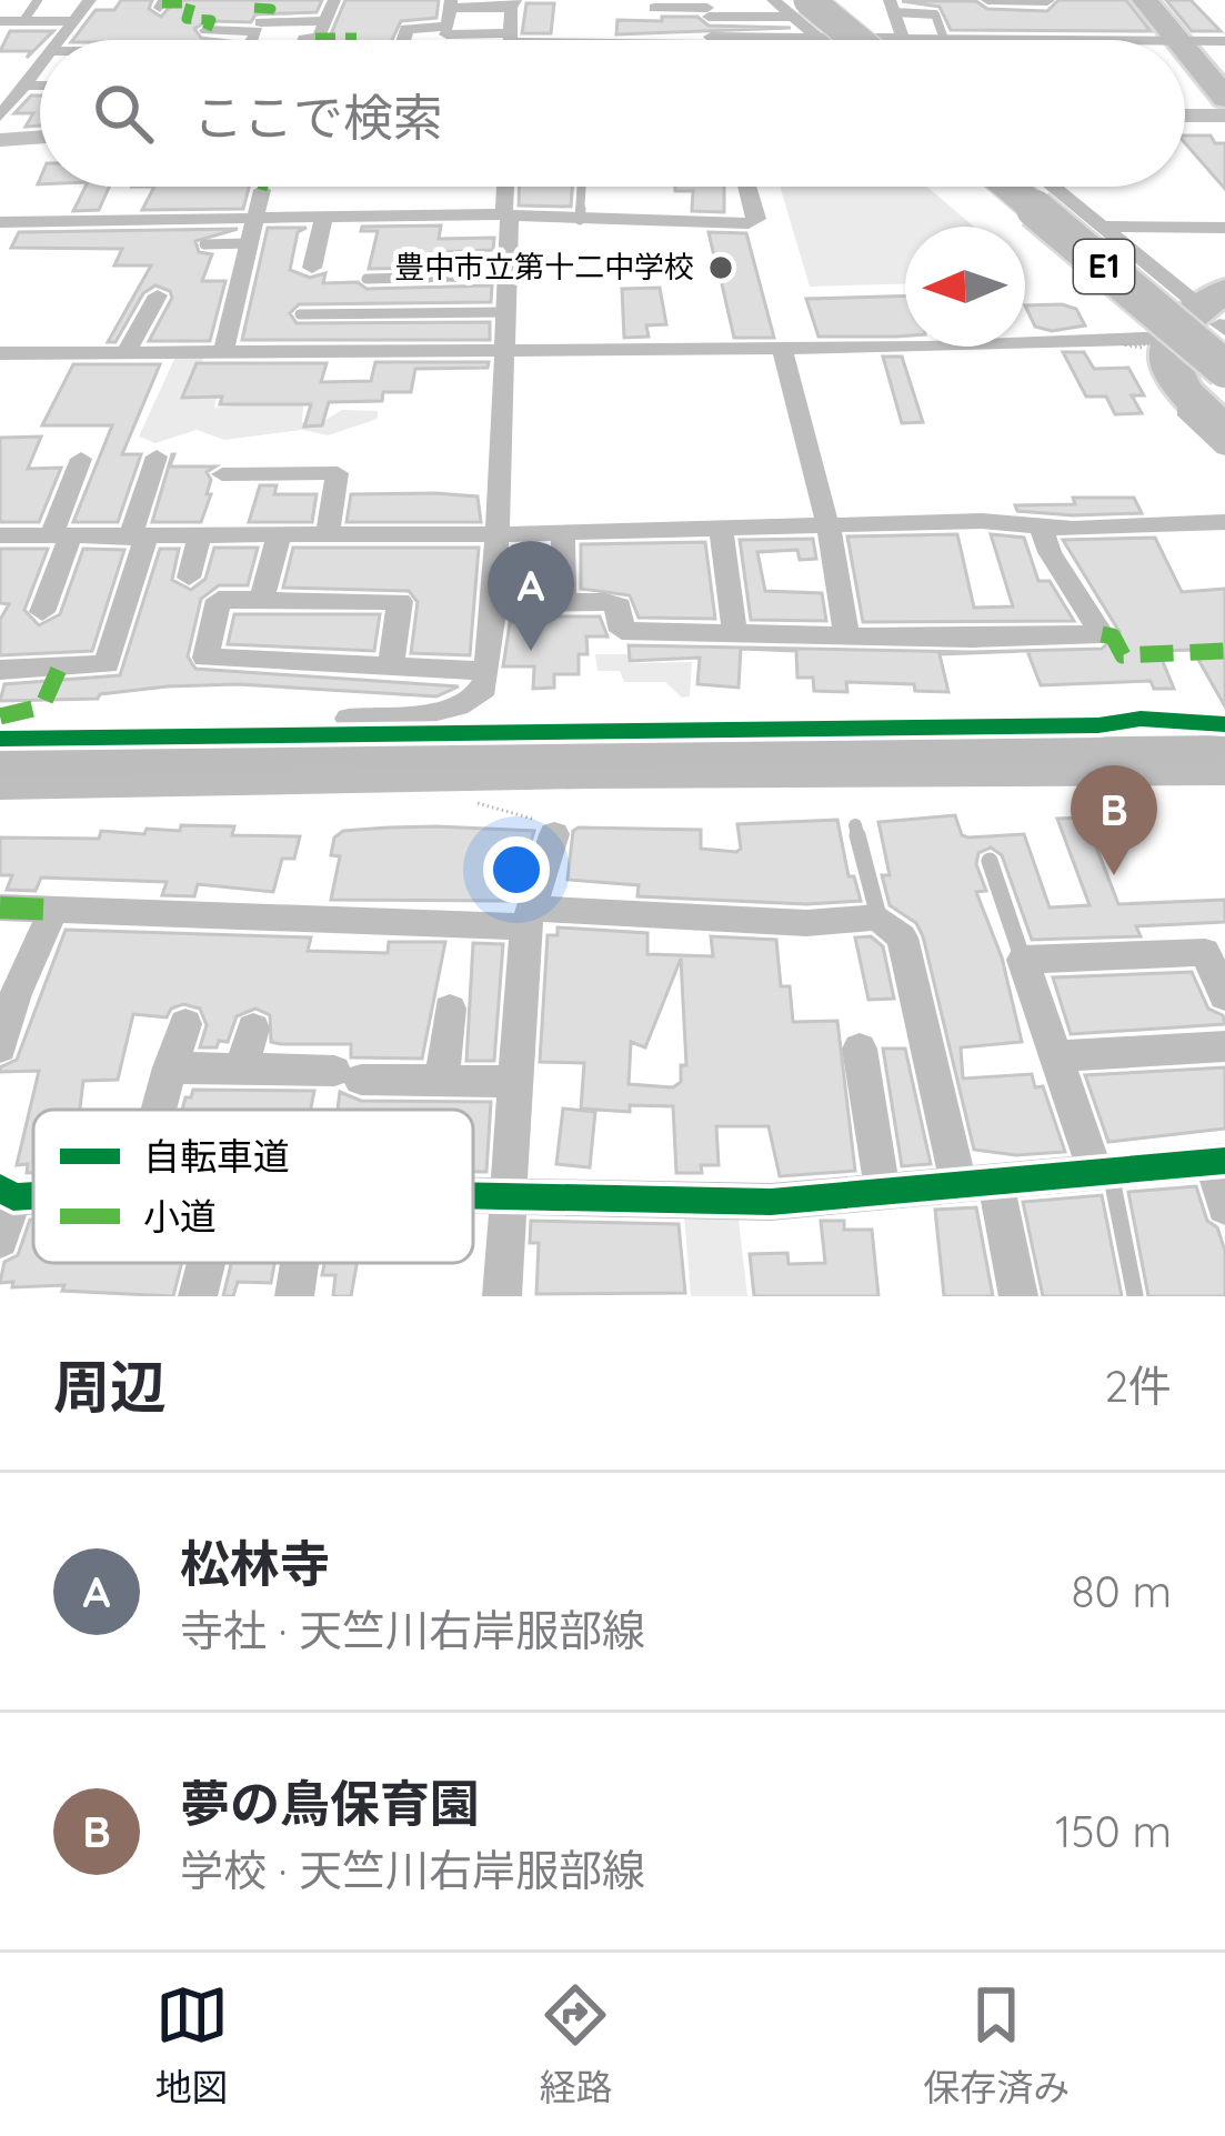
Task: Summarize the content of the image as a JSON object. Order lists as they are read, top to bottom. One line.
{"streets":{"highway":["E1"]},"places":["豊中市立第十二中学校"],"legend":["自転車道","小道"],"north":"left","page":{"search":"ここで検索","pins":["A","B"],"heading":["周辺","2件"],"list":[{"mark":"A","name":"松林寺","note":"寺社 · 天竺川右岸服部線","value":"80 m"},{"mark":"B","name":"夢の鳥保育園","note":"学校 · 天竺川右岸服部線","value":"150 m"}],"nav":["地図","経路","保存済み"]}}
